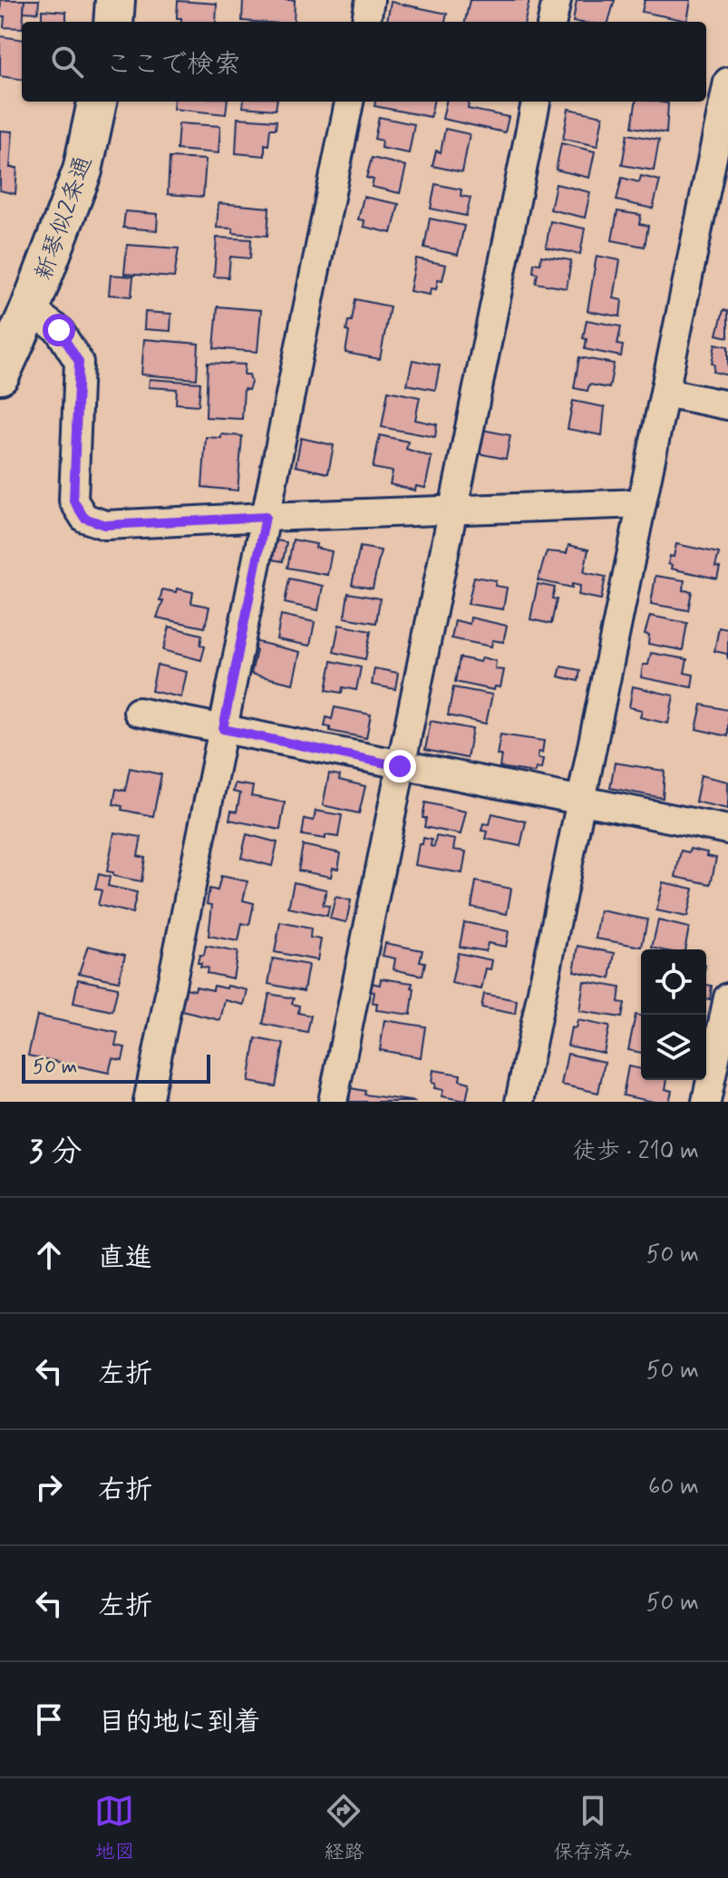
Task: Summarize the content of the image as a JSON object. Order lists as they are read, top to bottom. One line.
{"streets":{"street":["新琴似2条通"]},"scale_bar":"50 m","page":{"search":"ここで検索","scale":"50 m","heading":["3 分","徒歩 · 210 m"],"list":[["直進","50 m"],["左折","50 m"],["右折","60 m"],["左折","50 m"],"目的地に到着"],"nav":["地図","経路","保存済み"]}}
